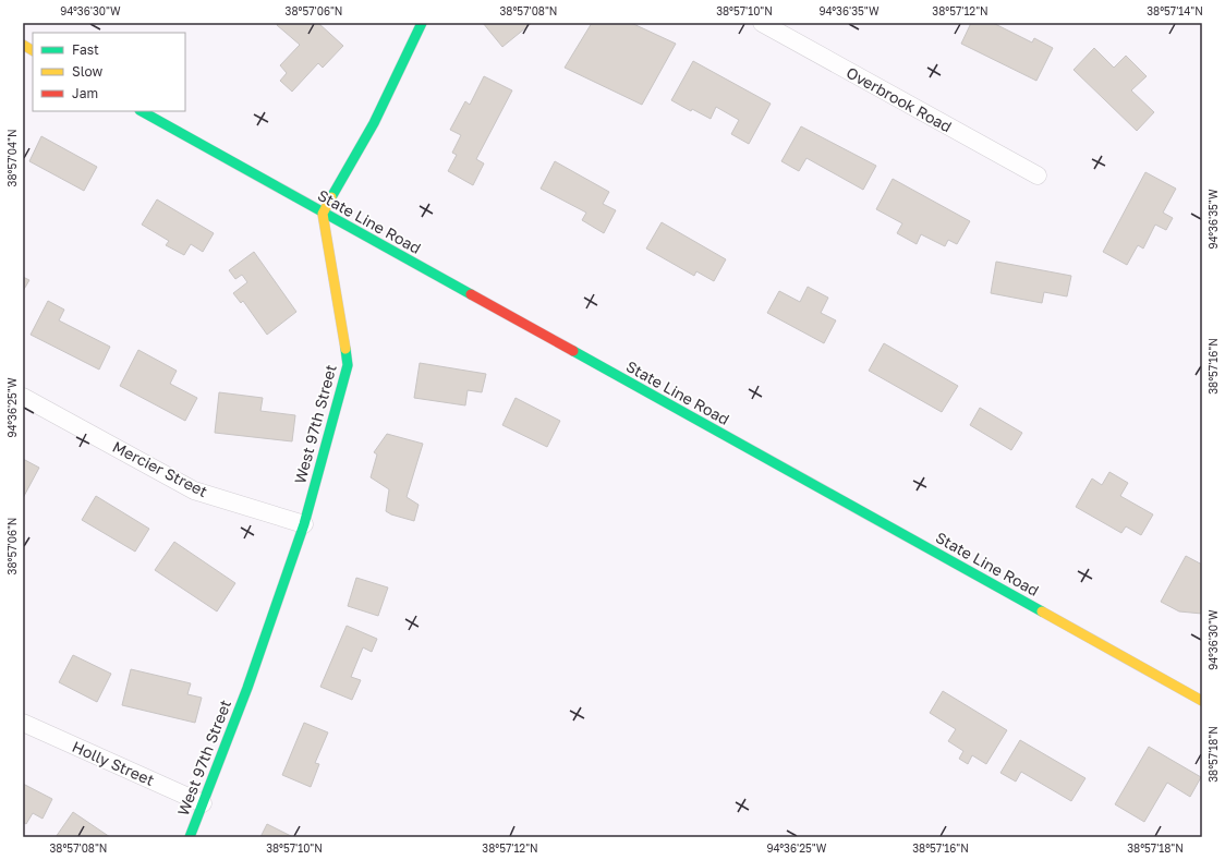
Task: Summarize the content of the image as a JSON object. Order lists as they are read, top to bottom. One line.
{"streets":{"main road":["State Line Road","West 97th Street"],"street":["Overbrook Road","Mercier Street","Holly Street"]},"crossings":[["State Line Road","West 97th Street"],["West 97th Street","Mercier Street"],["West 97th Street","Holly Street"]],"legend":["Fast","Slow","Jam"],"coordinates":["94°36'30\"W","38°57'06\"N","38°57'08\"N","38°57'10\"N","94°36'35\"W","38°57'12\"N","38°57'14\"N","38°57'04\"N","38°57'16\"N","94°36'25\"W","38°57'18\"N"]}
